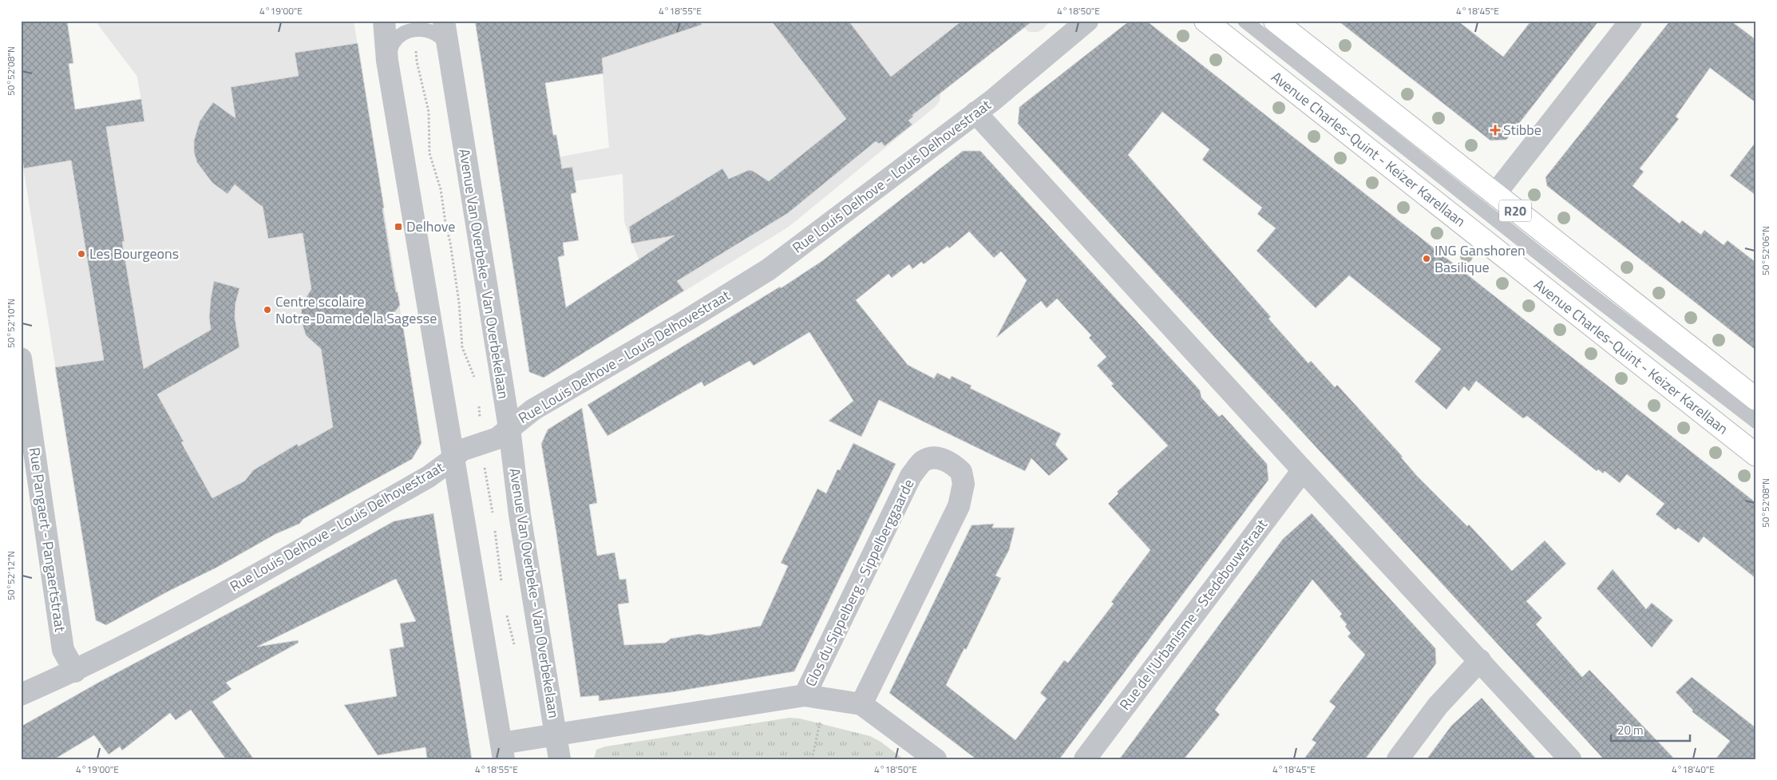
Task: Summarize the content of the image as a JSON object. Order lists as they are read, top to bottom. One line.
{"streets":{"main road":["Avenue Charles-Quint - Keizer Karellaan","R20"],"street":["Rue Louis Delhove - Louis Delhovestraat","Avenue Van Overbeke - Van Overbekelaan","Rue Pangaert - Pangaertstraat","Clos du Sippelberg - Sippelberggaarde","Rue de l'Urbanisme - Stedebouwstraat"]},"crossings":[["Rue Louis Delhove - Louis Delhovestraat","Avenue Van Overbeke - Van Overbekelaan"],["Rue Louis Delhove - Louis Delhovestraat","Rue Pangaert - Pangaertstraat"]],"places":{"health":["Stibbe"],"transit":["Delhove"],"other":["Les Bourgeons","ING Ganshoren Basilique","Centre scolaire Notre-Dame de la Sagesse"]},"scale_bar":"20 m","coordinates":["4°19'00\"E","4°18'55\"E","4°18'50\"E","4°18'45\"E","50°52'08\"N","50°52'06\"N","50°52'10\"N","50°52'12\"N","4°18'40\"E"]}
